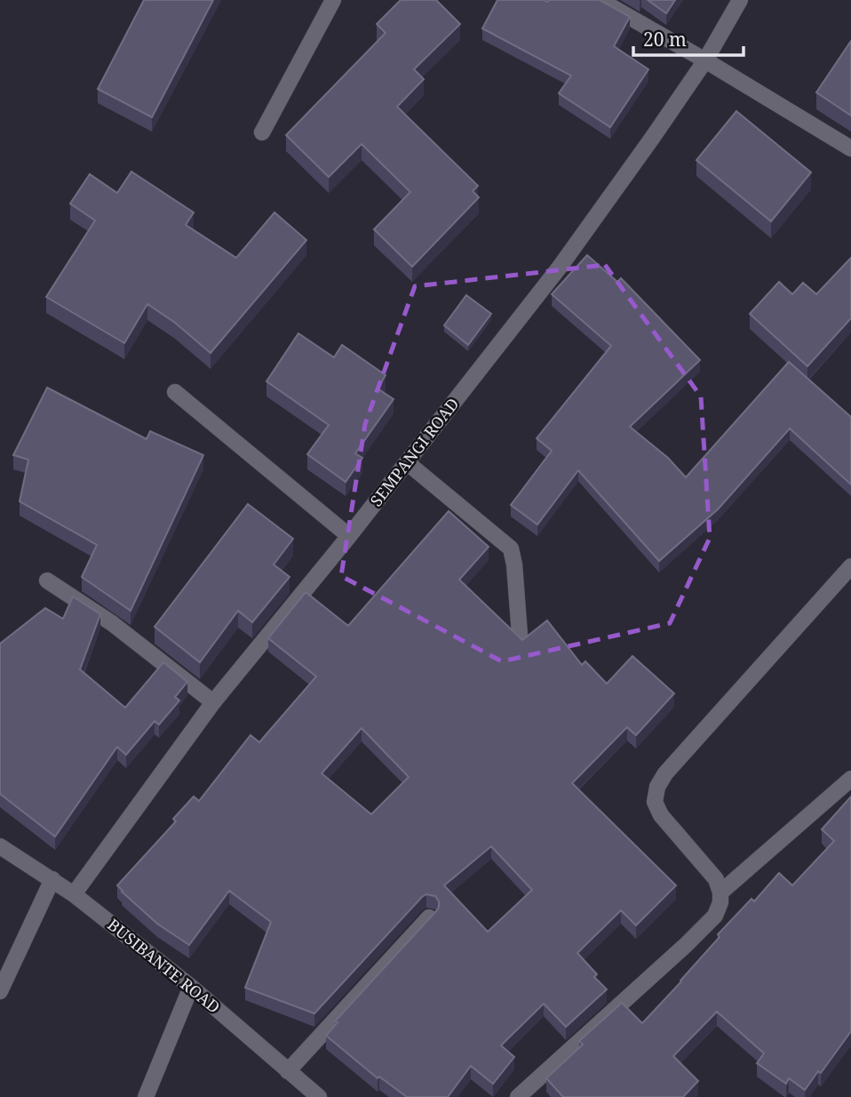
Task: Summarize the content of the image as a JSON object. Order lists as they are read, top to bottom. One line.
{"streets":{"street":["SEMPANGI ROAD","BUSIBANTE ROAD"]},"crossings":[["SEMPANGI ROAD","BUSIBANTE ROAD"]],"scale_bar":"20 m"}
